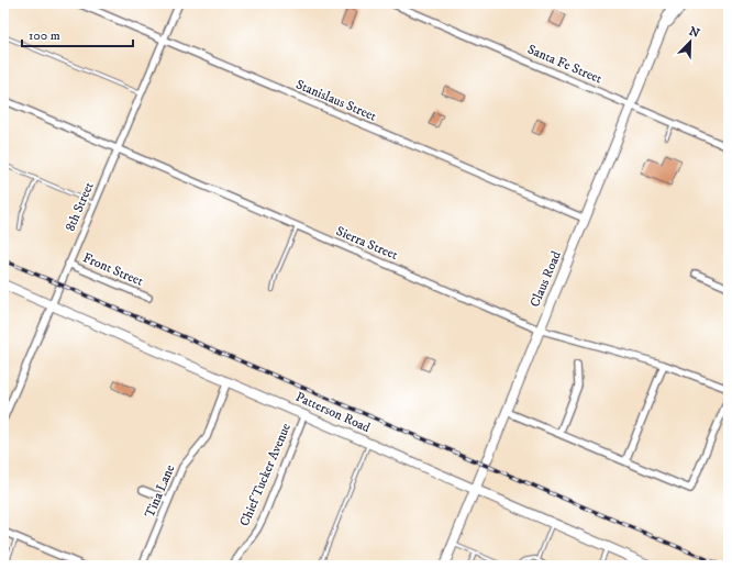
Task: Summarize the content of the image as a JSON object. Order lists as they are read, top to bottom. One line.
{"streets":{"main road":["Claus Road","Patterson Road"],"street":["Santa Fe Street","Stanislaus Street","8th Street","Sierra Street","Front Street","Chief Tucker Avenue","Tina Lane"]},"crossings":[["Santa Fe Street","Claus Road"],["Stanislaus Street","8th Street"],["Stanislaus Street","Claus Road"],["8th Street","Sierra Street"],["8th Street","Front Street"],["8th Street","Patterson Road"],["Sierra Street","Claus Road"],["Claus Road","Patterson Road"],["Patterson Road","Chief Tucker Avenue"],["Patterson Road","Tina Lane"]],"scale_bar":"100 m","north":"top right"}
